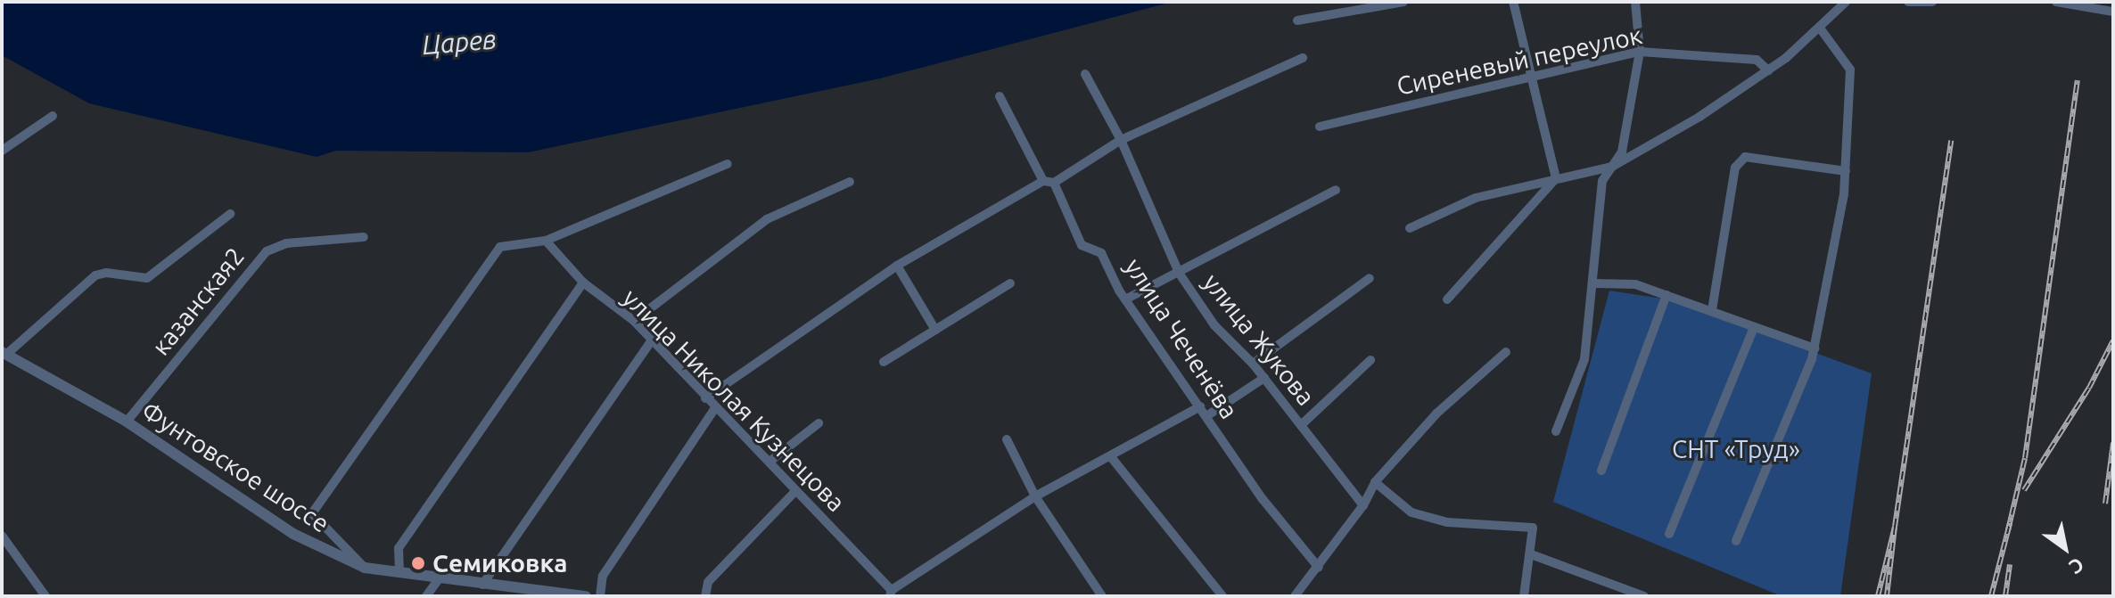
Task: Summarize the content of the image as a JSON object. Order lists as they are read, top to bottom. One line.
{"streets":{"street":["Сиреневый переулок","казанская2","улица Чеченёва","улица Жукова","улица Николая Кузнецова","Фунтовское шоссе"]},"crossings":[["казанская2","Фунтовское шоссе"]],"water":["Царев"],"parks":["СНТ «Труд»"],"places":["Семиковка"],"north":"bottom right"}
